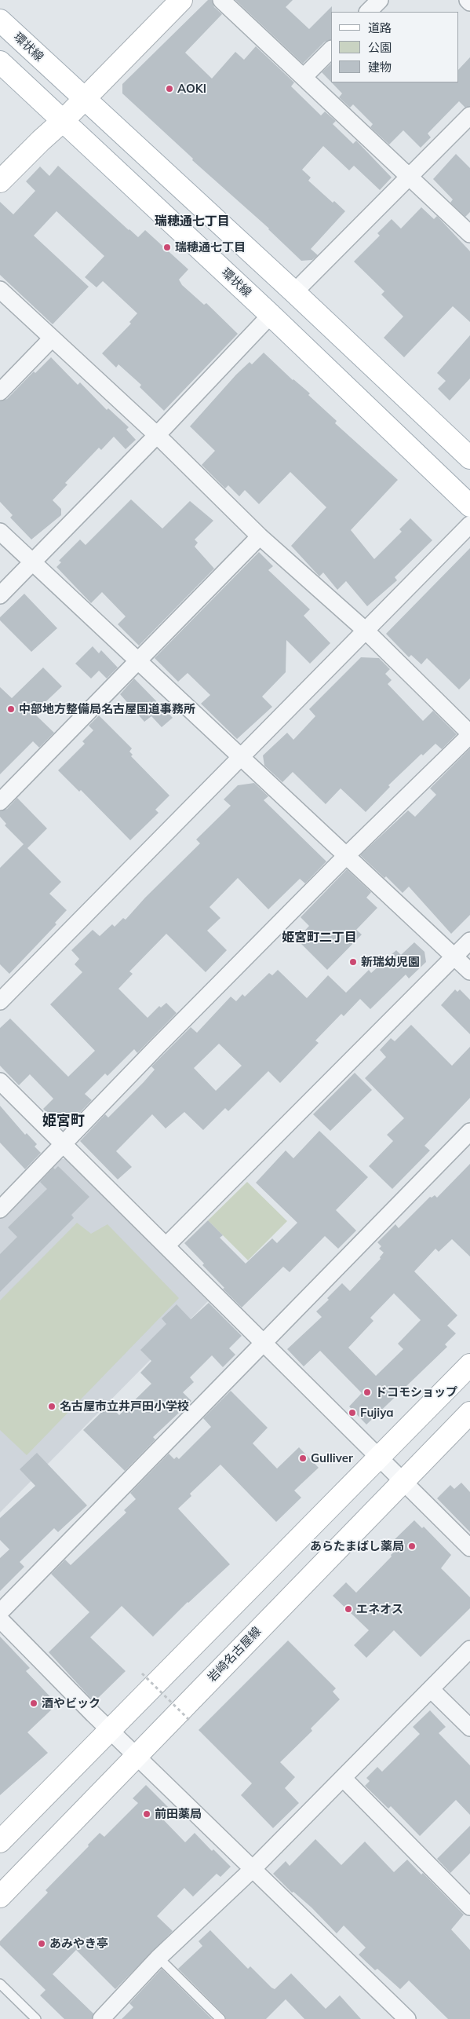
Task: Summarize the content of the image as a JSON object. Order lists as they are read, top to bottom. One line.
{"streets":{"main road":["環状線","岩崎名古屋線"]},"districts":["瑞穂通七丁目","姫宮町二丁目","姫宮町"],"places":["AOKI","瑞穂通七丁目","中部地方整備局名古屋国道事務所","新瑞幼児園","ドコモショップ","名古屋市立井戸田小学校","Fujiya","Gulliver","あらたまばし薬局","エネオス","酒やビック","前田薬局","あみやき亭"],"legend":["道路","公園","建物"]}
